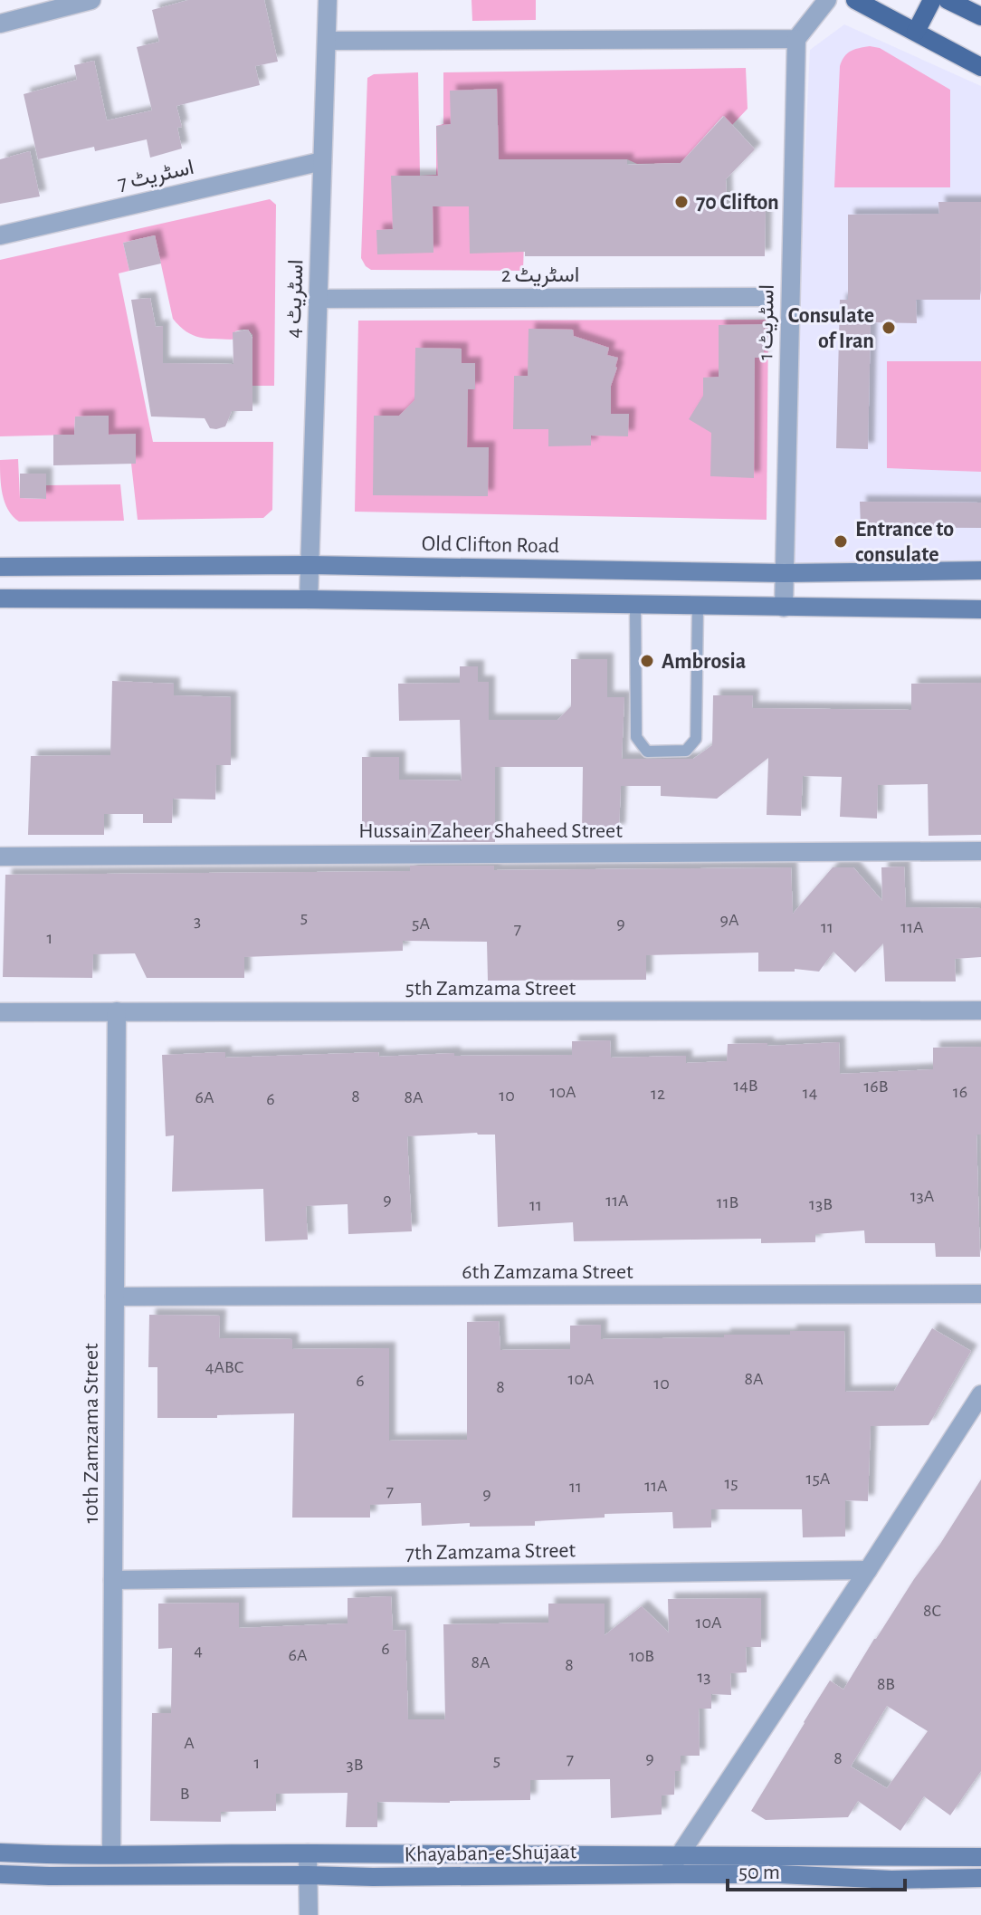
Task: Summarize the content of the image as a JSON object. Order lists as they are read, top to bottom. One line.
{"streets":{"street":["اسٹریٹ 7","اسٹریٹ 2","اسٹریٹ 4","اسٹریٹ 1","Old Clifton Road","Hussain Zaheer Shaheed Street","5th Zamzama Street","6th Zamzama Street","10th Zamzama Street","7th Zamzama Street","Khayaban-e-Shujaat"]},"crossings":[["اسٹریٹ 7","اسٹریٹ 4"],["اسٹریٹ 2","اسٹریٹ 4"],["اسٹریٹ 4","Old Clifton Road"],["اسٹریٹ 1","Old Clifton Road"],["5th Zamzama Street","10th Zamzama Street"],["6th Zamzama Street","10th Zamzama Street"],["10th Zamzama Street","7th Zamzama Street"],["10th Zamzama Street","Khayaban-e-Shujaat"]],"places":["70 Clifton","Consulate of Iran","Entrance to consulate","Ambrosia"],"house_numbers":["5","9A","3","5A","9","11","11A","7","1","14B","16B","10A","16","14","12","10","8","6A","8A","6","13A","9","11A","11B","13B","11","4ABC","10A","8A","6","10","8","15A","15","11A","11","7","9","8C","10A","6","4","6A","10B","8A","8","13","8B","A","9","8","7","5","1","3B","B"],"scale_bar":"50 m"}
